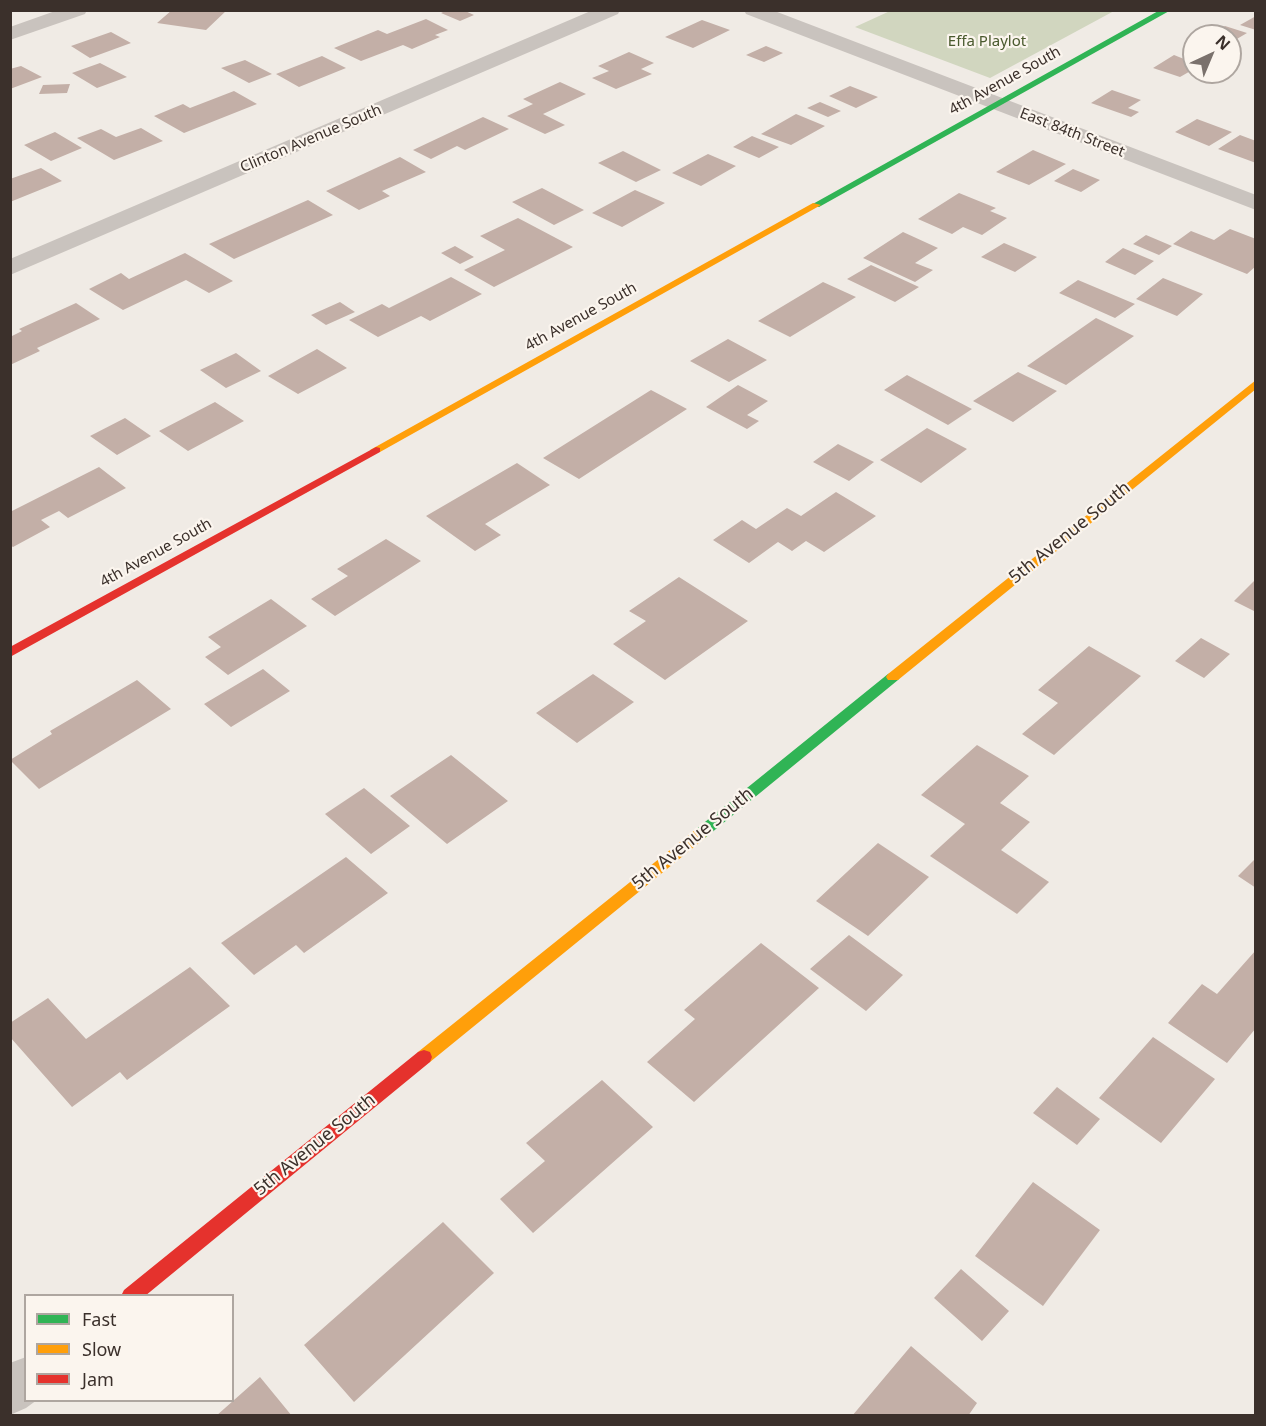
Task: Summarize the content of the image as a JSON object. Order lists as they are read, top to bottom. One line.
{"streets":{"street":["4th Avenue South","East 84th Street","Clinton Avenue South","5th Avenue South"]},"crossings":[["4th Avenue South","East 84th Street"]],"parks":["Effa Playlot"],"legend":["Fast","Slow","Jam"],"north":"top right"}
